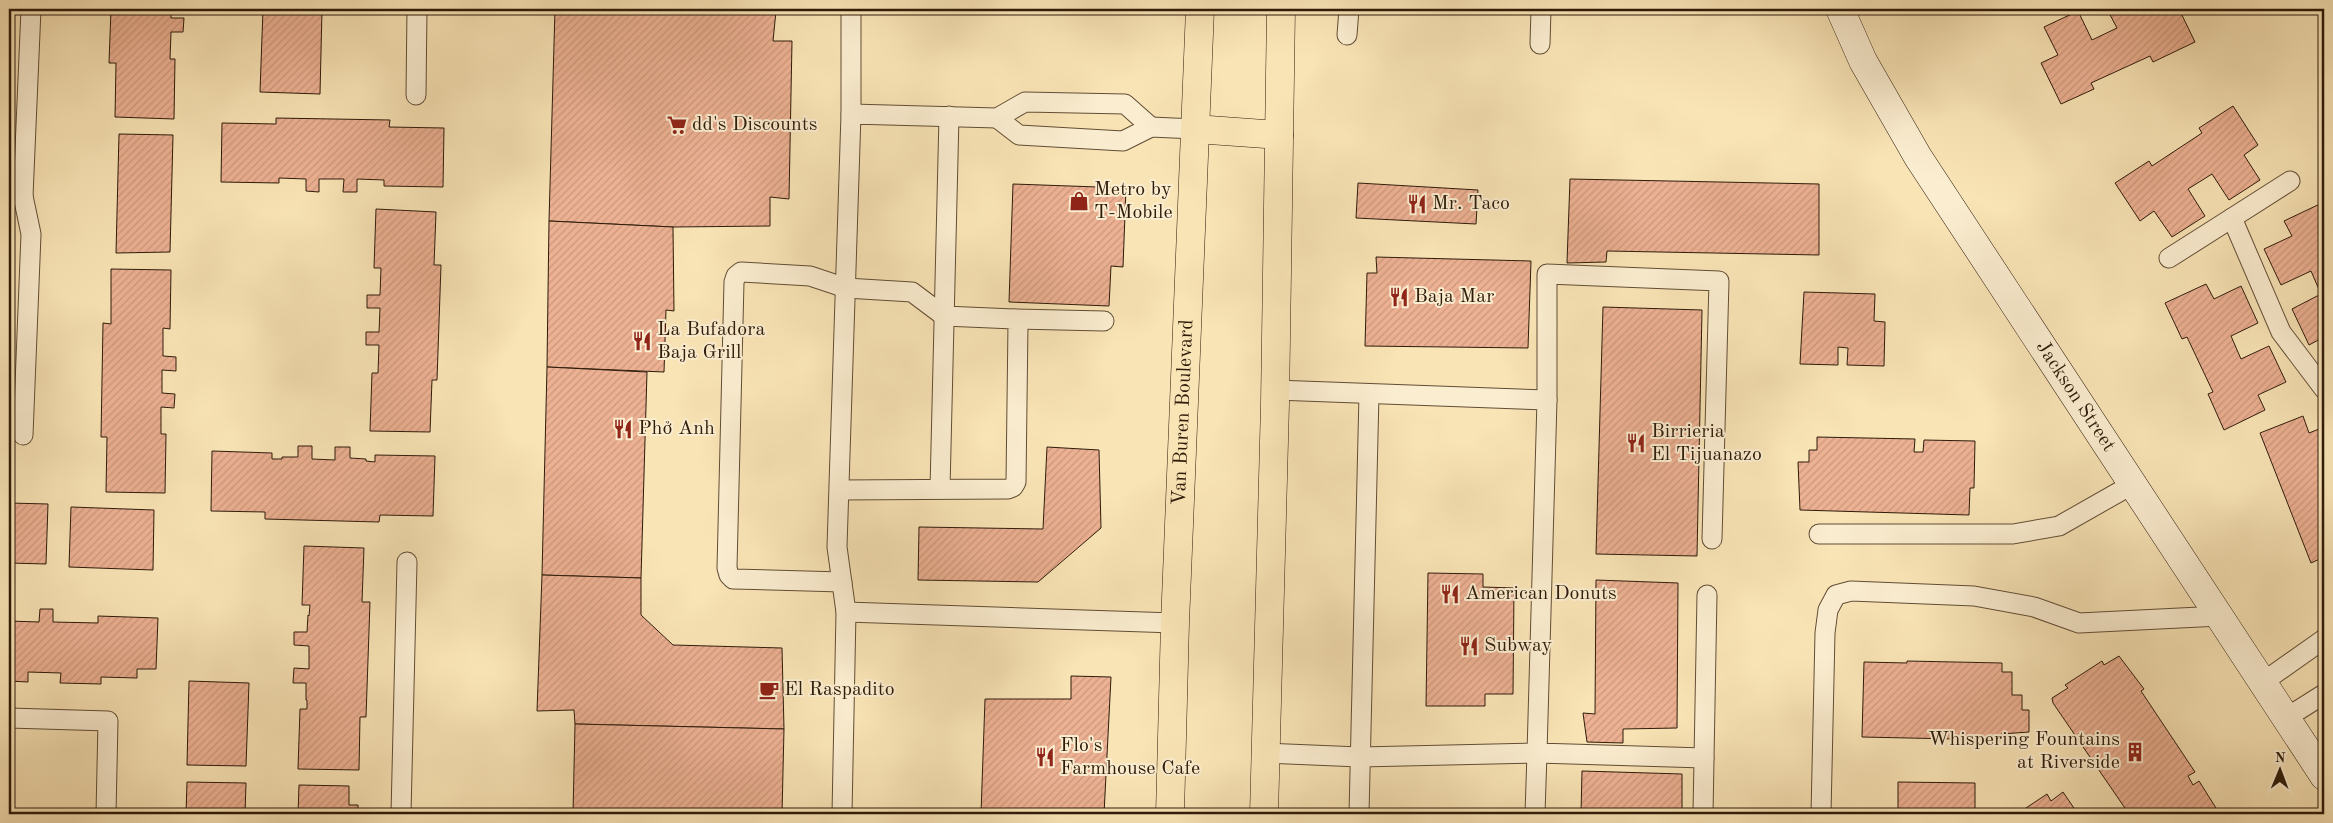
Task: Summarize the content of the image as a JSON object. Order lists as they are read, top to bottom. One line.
{"streets":{"main road":["Jackson Street","Van Buren Boulevard"]},"places":{"supermarket":["dd's Discounts"],"shop":["Metro by T-Mobile"],"restaurant":["Mr. Taco","Baja Mar","La Bufadora Baja Grill","Phở Anh","Birrieria El Tijuanazo","American Donuts","Subway","Flo's Farmhouse Cafe"],"cafe":["El Raspadito"],"building":["Whispering Fountains at Riverside"]},"north":"top"}
